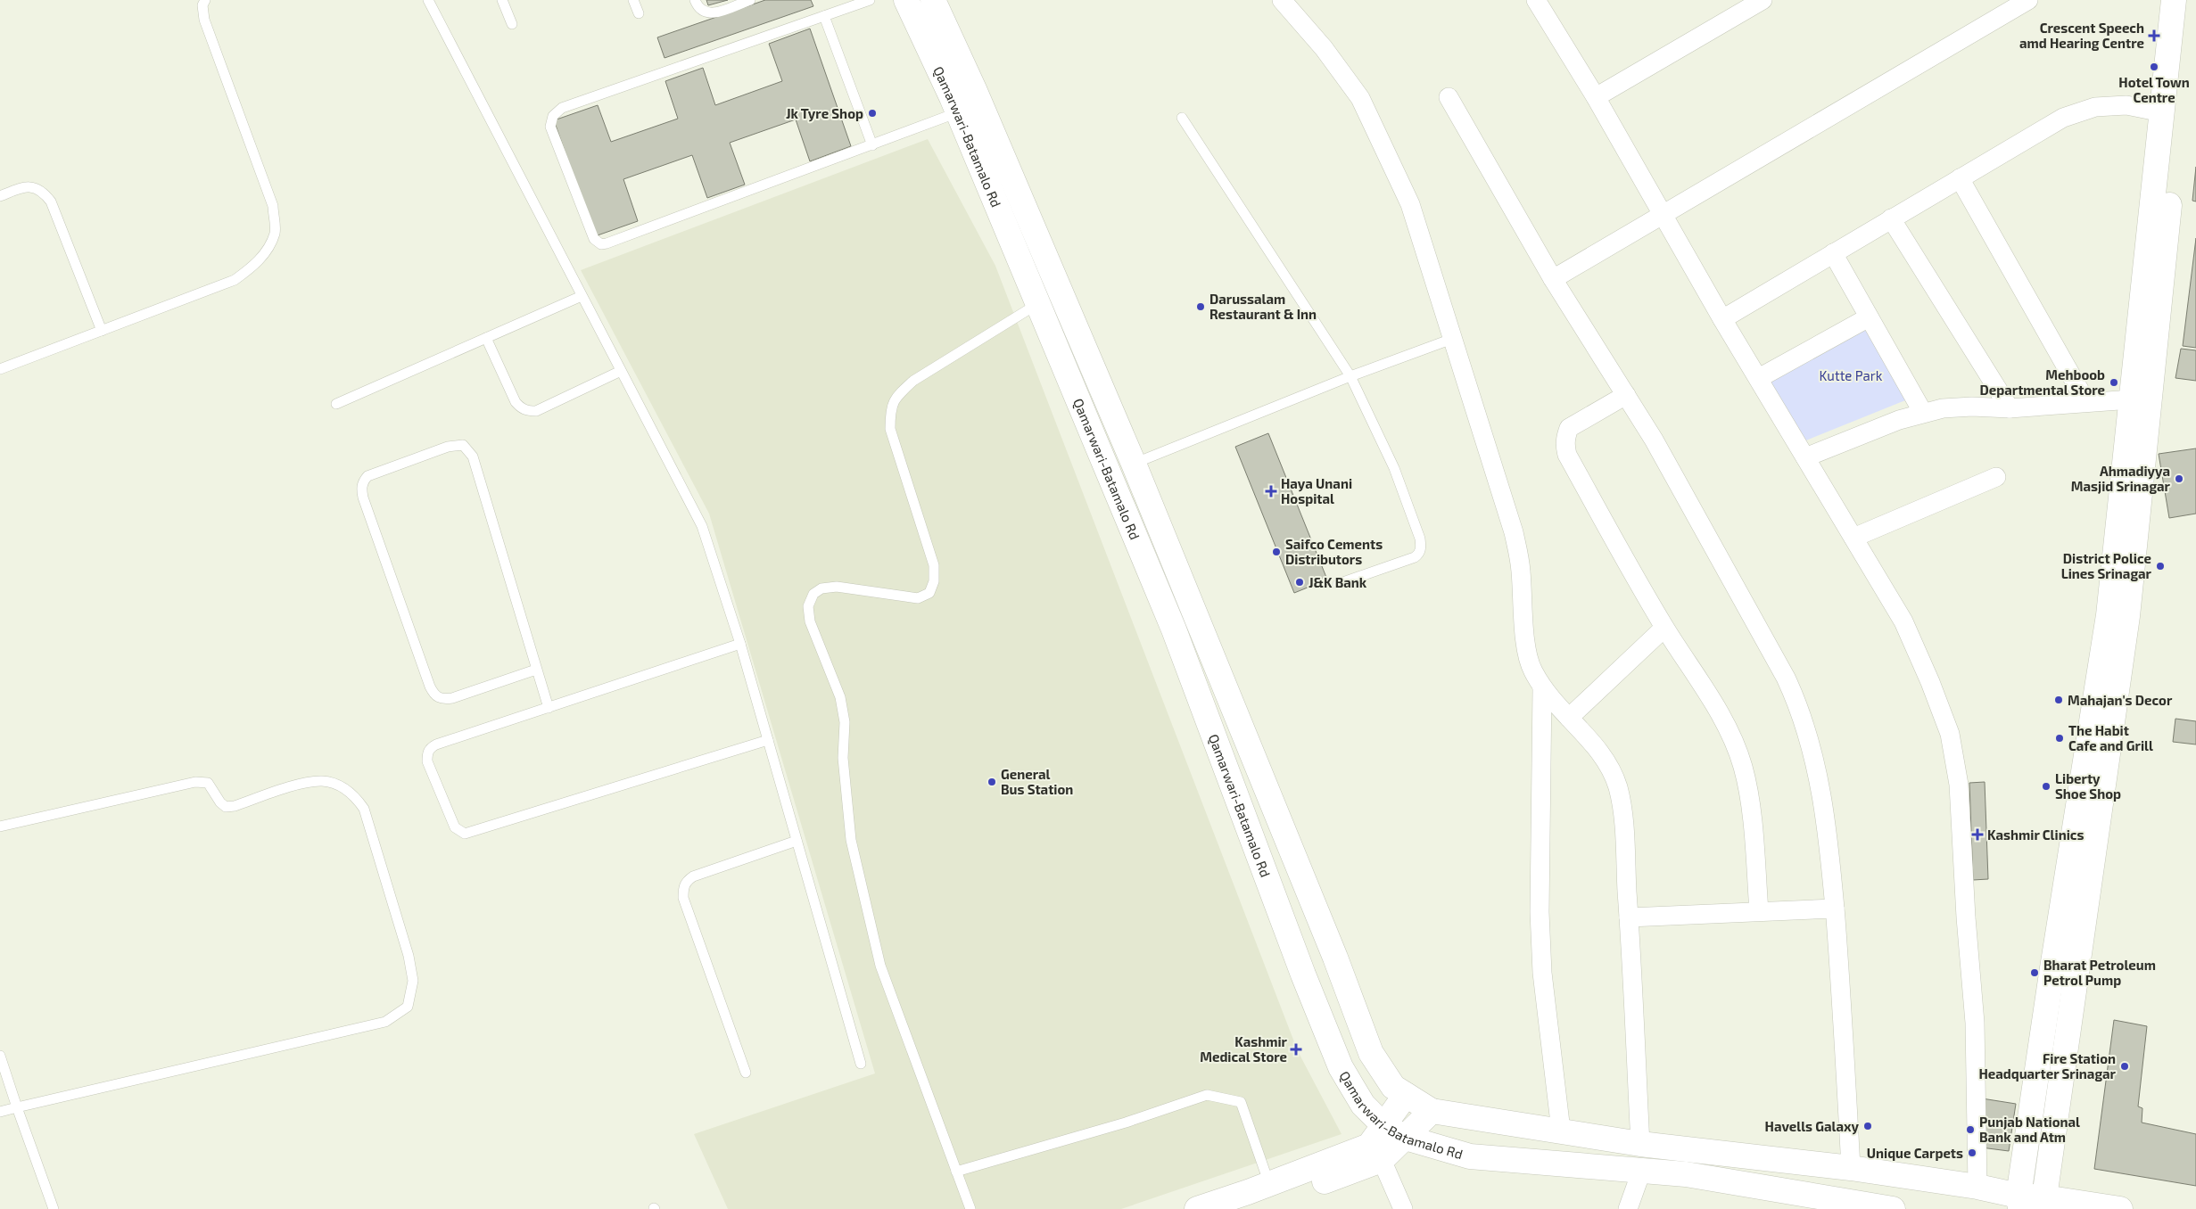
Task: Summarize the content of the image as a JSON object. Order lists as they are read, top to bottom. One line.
{"streets":{"main road":["Qamarwari-Batamalo Rd"]},"parks":["Kutte Park"],"places":{"health":["Crescent Speech amd Hearing Centre","Haya Unani Hospital","Kashmir Clinics","Kashmir Medical Store"],"other":["Hotel Town Centre","Jk Tyre Shop","Darussalam Restaurant & Inn","Mehboob Departmental Store","Ahmadiyya Masjid Srinagar","Saifco Cements Distributors","District Police Lines Srinagar","J&K Bank","Mahajan's Decor","The Habit Cafe and Grill","General Bus Station","Liberty Shoe Shop","Bharat Petroleum Petrol Pump","Fire Station Headquarter Srinagar","Havells Galaxy","Punjab National Bank and Atm","Unique Carpets"]}}
